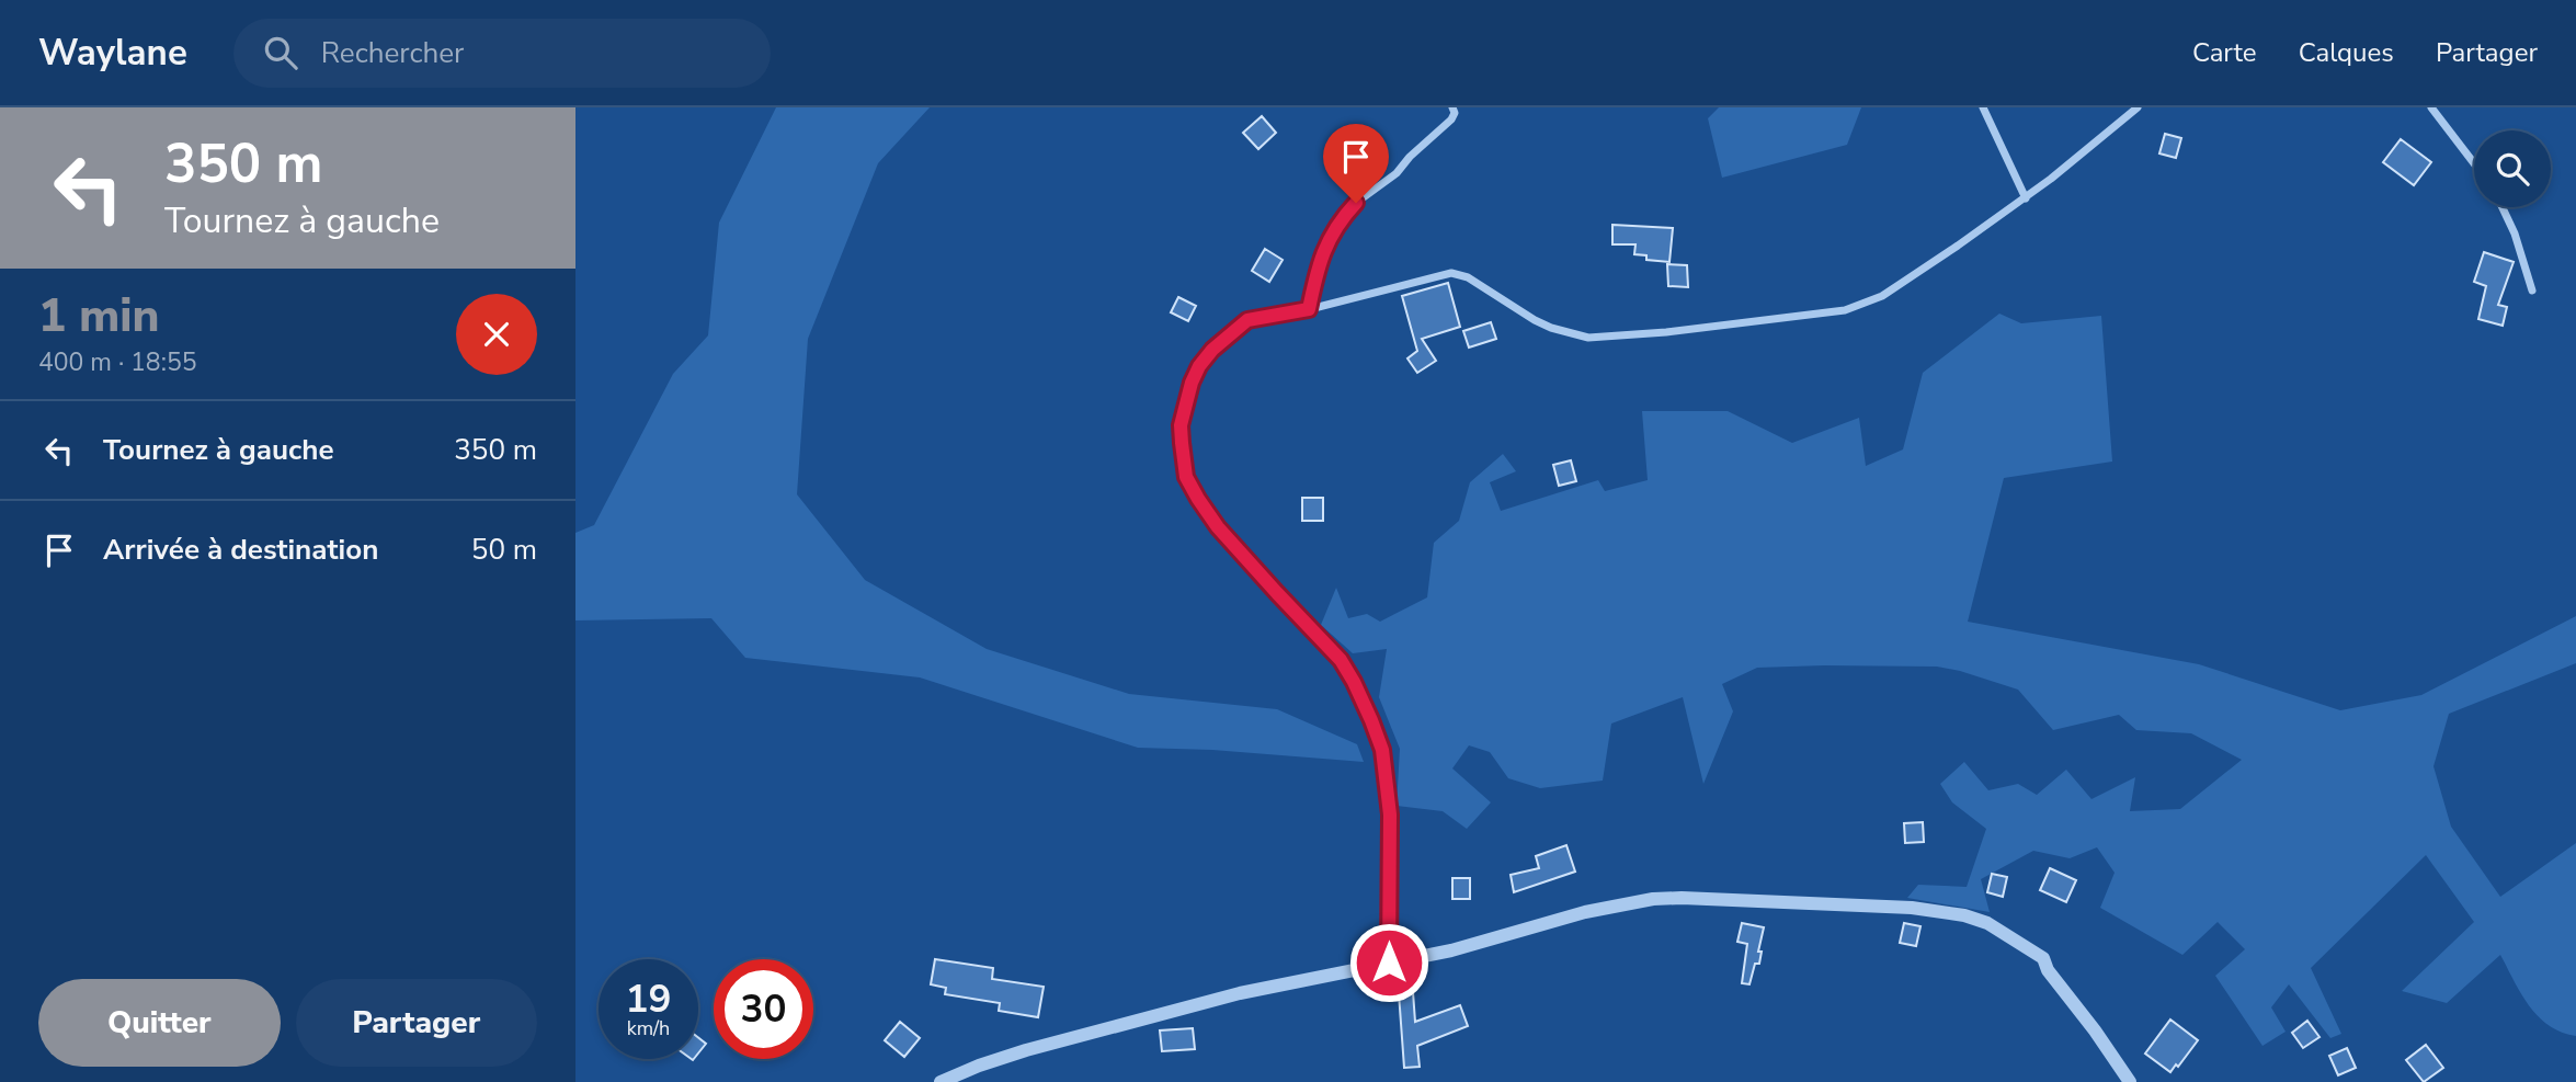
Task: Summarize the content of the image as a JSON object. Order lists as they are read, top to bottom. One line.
{"page":{"header":"Waylane","search":"Rechercher","nav":["Carte","Calques","Partager"],"turn":["350 m","Tournez à gauche"],"heading":["1 min","400 m · 18:55"],"list":[{"name":"Tournez à gauche","value":"350 m"},{"name":"Arrivée à destination","value":"50 m"}],"speed":"19 km/h","limit":"30","buttons":["Quitter","Partager"]}}
